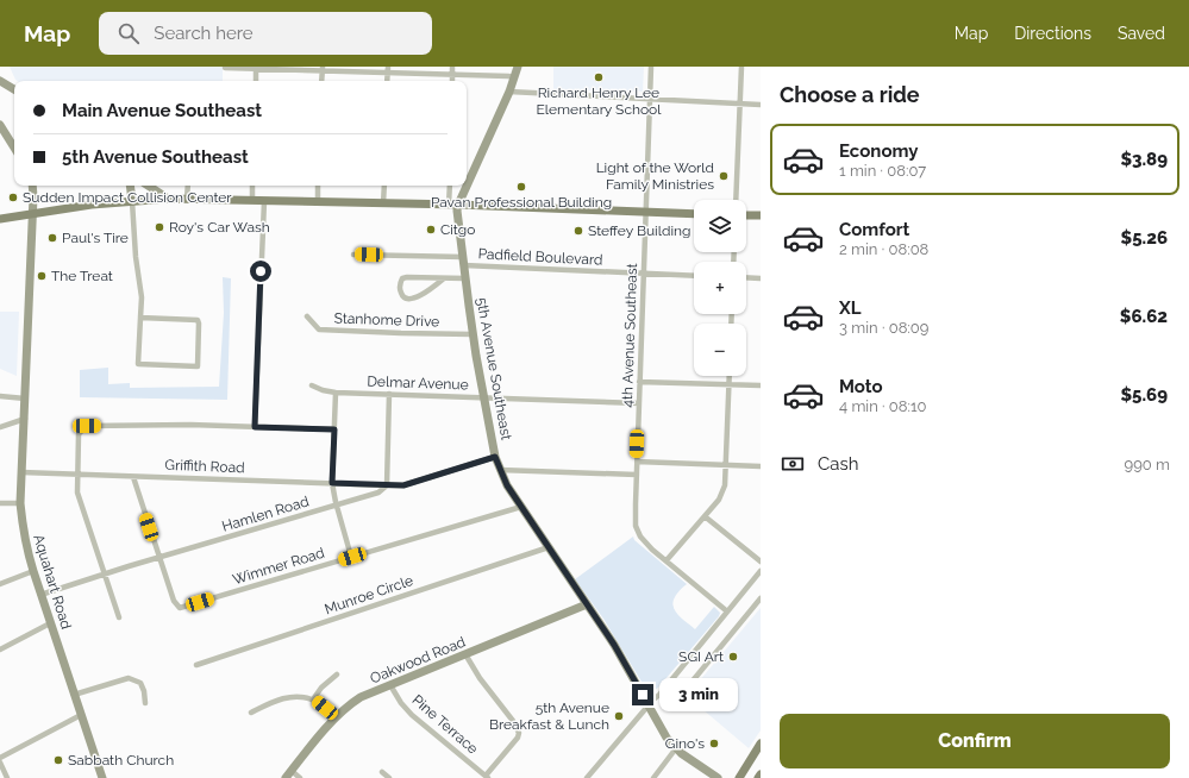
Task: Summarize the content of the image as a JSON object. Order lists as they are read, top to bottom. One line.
{"streets":{"street":["Padfield Boulevard","Stanhome Drive","4th Avenue Southeast","5th Avenue Southeast","Delmar Avenue","Griffith Road","Hamlen Road","Wimmer Road","Aquahart Road","Munroe Circle","Oakwood Road","Pine Terrace"]},"crossings":[["Padfield Boulevard","4th Avenue Southeast"],["Padfield Boulevard","5th Avenue Southeast"],["Stanhome Drive","5th Avenue Southeast"],["4th Avenue Southeast","Delmar Avenue"],["5th Avenue Southeast","Delmar Avenue"],["5th Avenue Southeast","Hamlen Road"],["5th Avenue Southeast","Wimmer Road"],["5th Avenue Southeast","Munroe Circle"],["5th Avenue Southeast","Oakwood Road"],["Griffith Road","Hamlen Road"],["Griffith Road","Aquahart Road"],["Hamlen Road","Wimmer Road"],["Hamlen Road","Aquahart Road"],["Oakwood Road","Pine Terrace"]],"places":["Richard Henry Lee Elementary School","Light of the World Family Ministries","Pavan Professional Building","Sudden Impact Collision Center","Roy's Car Wash","Citgo","Steffey Building","Paul's Tire","The Treat","SGI Art","5th Avenue Breakfast & Lunch","Gino's","Sabbath Church"],"page":{"header":"Map","search":"Search here","nav":["Map","Directions","Saved"],"heading":"Choose a ride","banner":["Main Avenue Southeast","5th Avenue Southeast"],"list":[{"name":"Economy","note":"1 min · 08:07","value":"$3.89"},{"name":"Comfort","note":"2 min · 08:08","value":"$5.26"},{"name":"XL","note":"3 min · 08:09","value":"$6.62"},{"name":"Moto","note":"4 min · 08:10","value":"$5.69"}],"map_buttons":["+","−"],"pay":["Cash","990 m"],"bubble":"3 min","buttons":"Confirm"}}
